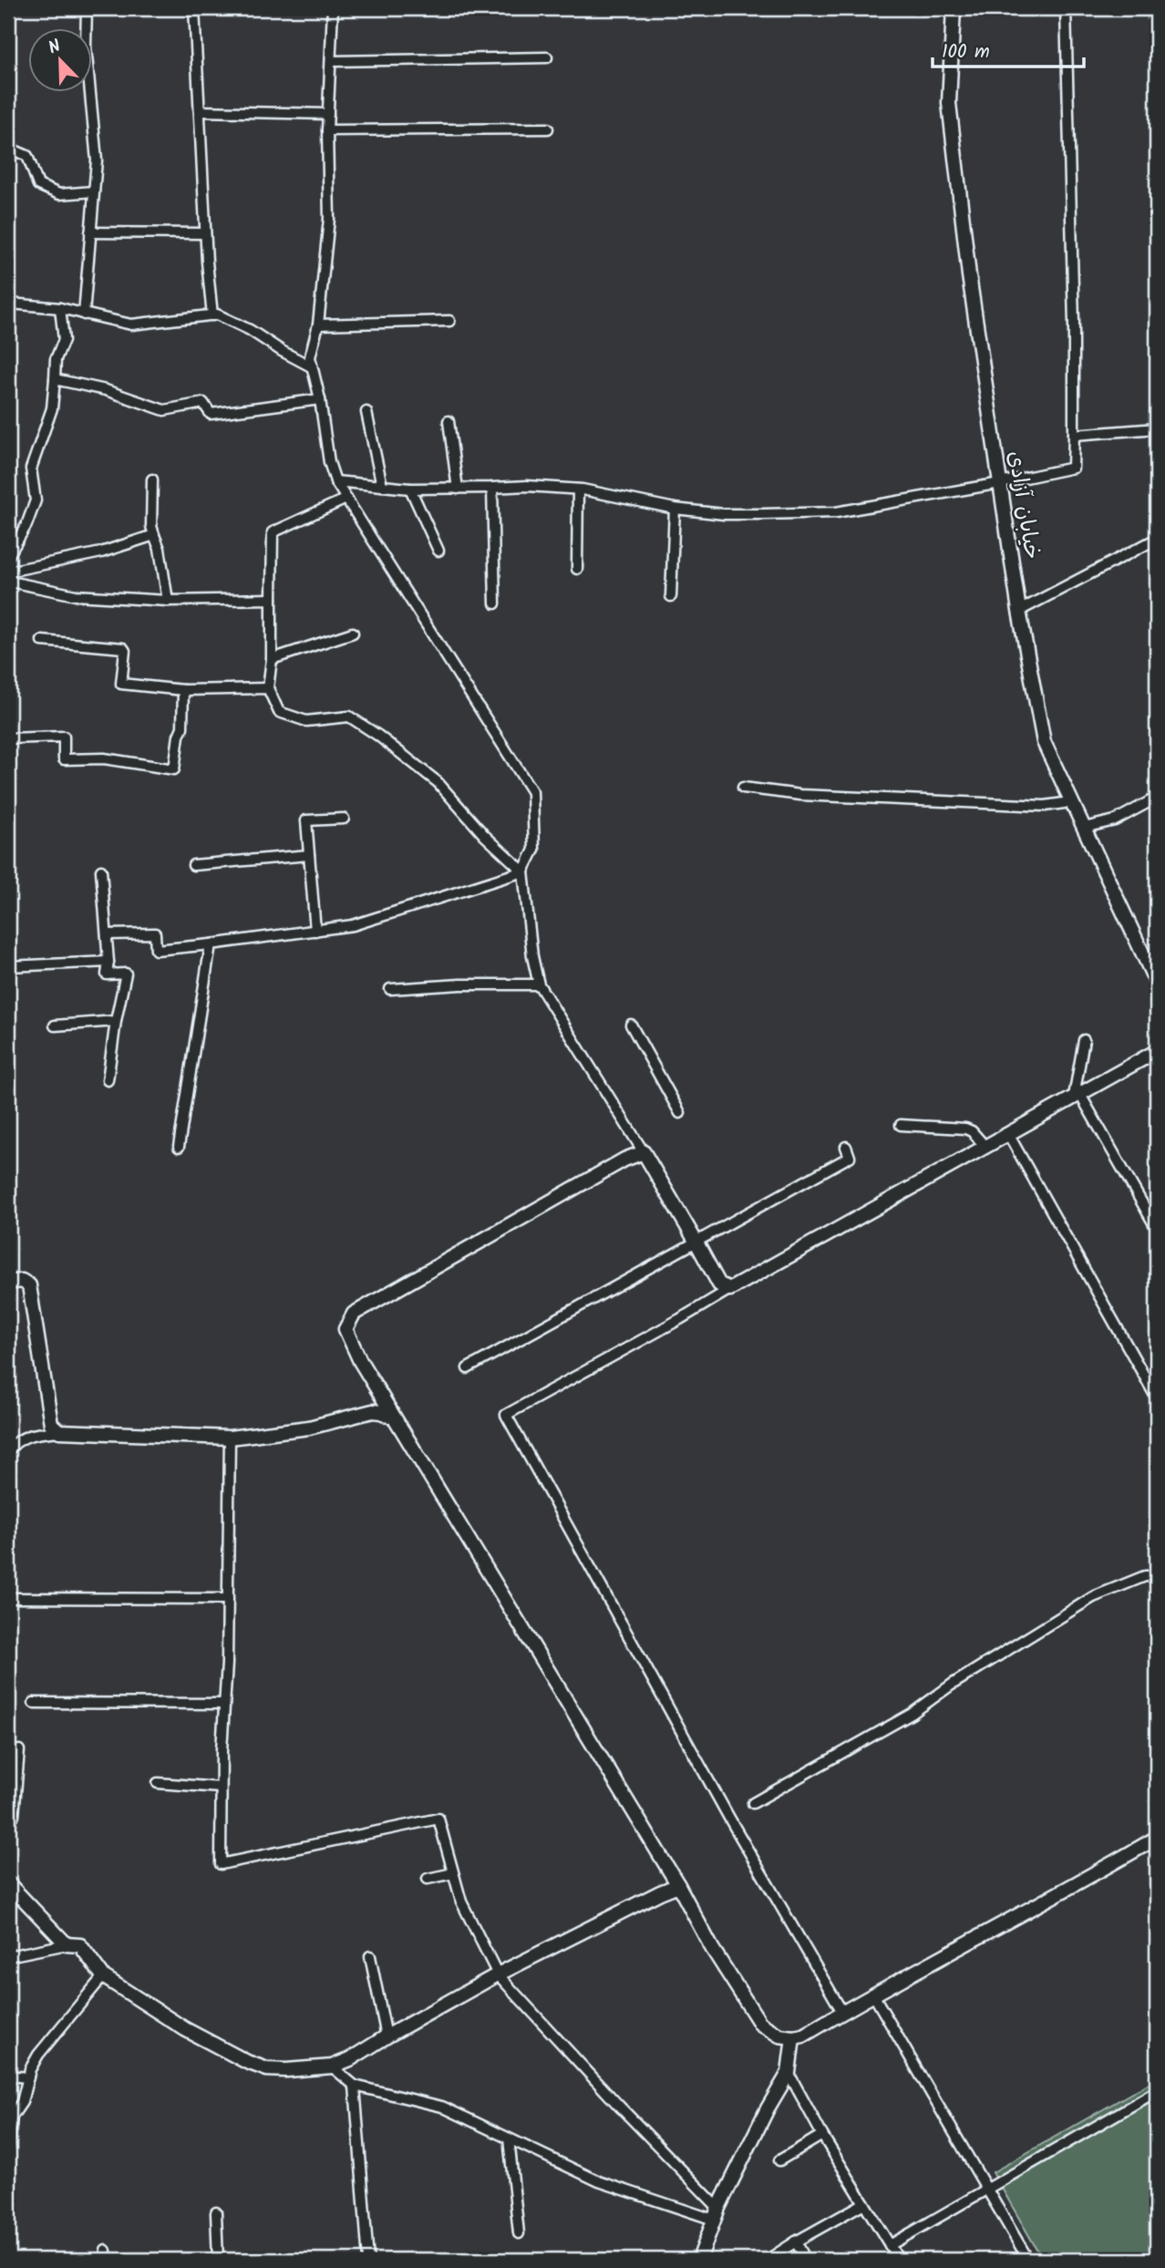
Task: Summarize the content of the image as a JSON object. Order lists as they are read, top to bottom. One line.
{"streets":{"street":["خیابان آزادی"]},"scale_bar":"100 m","north":"top left"}
